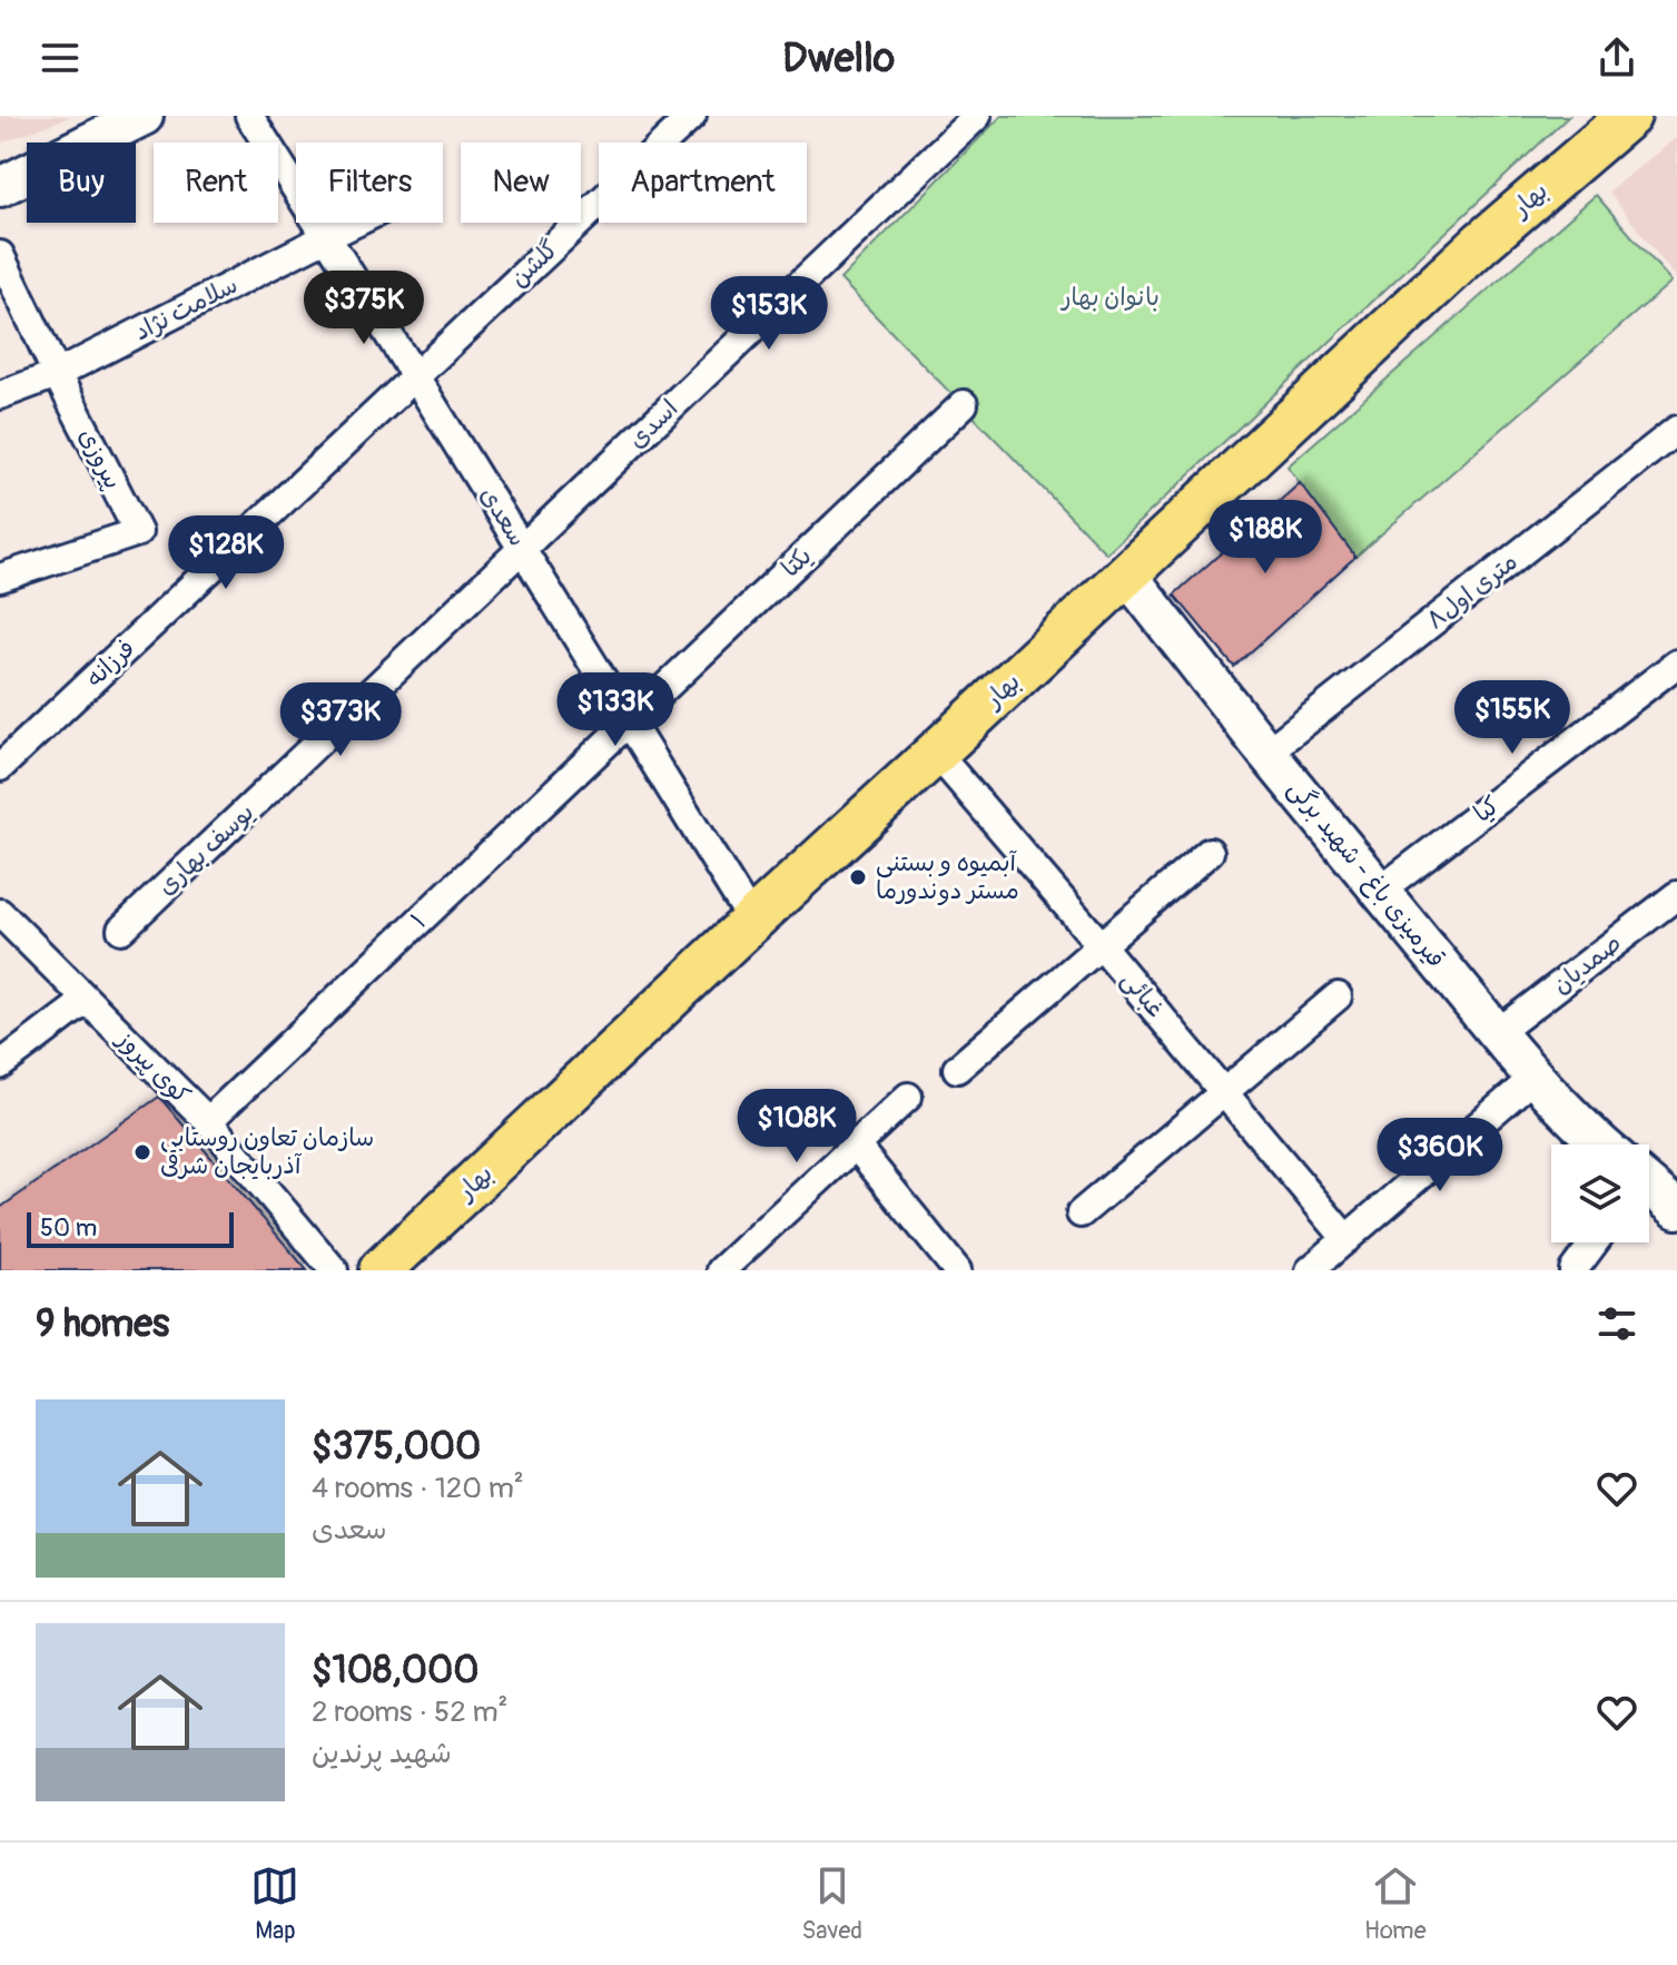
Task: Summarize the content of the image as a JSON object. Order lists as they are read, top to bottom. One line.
{"streets":{"main road":["بهار"],"street":["گلشن","سلامت نژاد","اسدی","پیروزی","سعدی","یکتا","۸متری اول","فرزانه","کیا","یوسف بهاری","قیرمیزی باغ - شهید برگی","۱","صمدیان","غبائی","کوی پیروز"]},"crossings":[["بهار","سعدی"],["بهار","قیرمیزی باغ - شهید برگی"],["بهار","غبائی"],["گلشن","سعدی"],["گلشن","فرزانه"],["سلامت نژاد","پیروزی"],["سلامت نژاد","سعدی"],["اسدی","سعدی"],["اسدی","یوسف بهاری"],["سعدی","یکتا"],["سعدی","فرزانه"],["سعدی","یوسف بهاری"],["سعدی","۱"],["یکتا","۱"],["۸متری اول","قیرمیزی باغ - شهید برگی"],["کیا","قیرمیزی باغ - شهید برگی"],["قیرمیزی باغ - شهید برگی","صمدیان"],["۱","کوی پیروز"]],"parks":["بانوان بهار"],"places":["آبمیوه و بستنی مستر دوندورما","سازمان تعاون روستایی آذربایجان شرقی"],"scale_bar":"50 m","page":{"header":"Dwello","chip":["Buy","Rent","Filters","New","Apartment"],"price":["$375K","$153K","$188K","$128K","$133K","$155K","$373K","$108K","$360K"],"scale":"50 m","heading":"9 homes","list":[{"name":"$375,000","note":"4 rooms · 120 m² · سعدی"},{"name":"$108,000","note":"2 rooms · 52 m² · شهید پرندین"}],"tabs":["Map","Saved","Home"]}}
